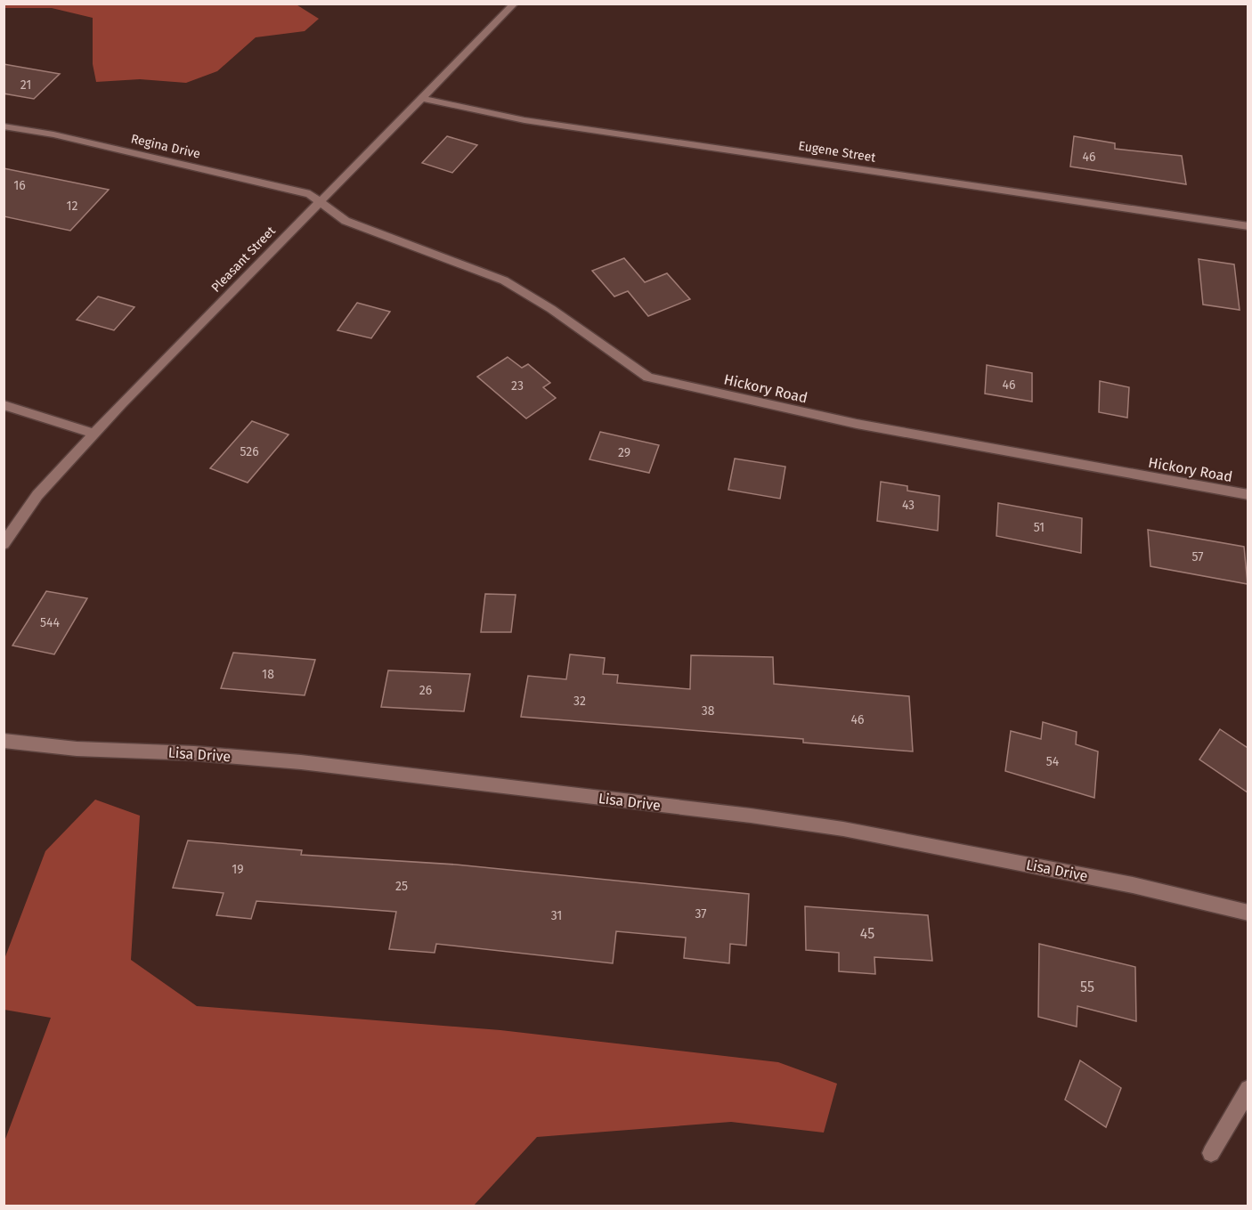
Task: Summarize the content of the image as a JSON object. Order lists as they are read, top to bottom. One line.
{"streets":{"street":["Regina Drive","Eugene Street","Pleasant Street","Hickory Road","Lisa Drive"]},"crossings":[["Regina Drive","Pleasant Street"],["Regina Drive","Hickory Road"],["Eugene Street","Pleasant Street"],["Pleasant Street","Hickory Road"]],"house_numbers":["21","46","16","12","46","23","526","29","43","51","57","544","18","26","32","38","46","54","19","25","37","31","45","55"]}
